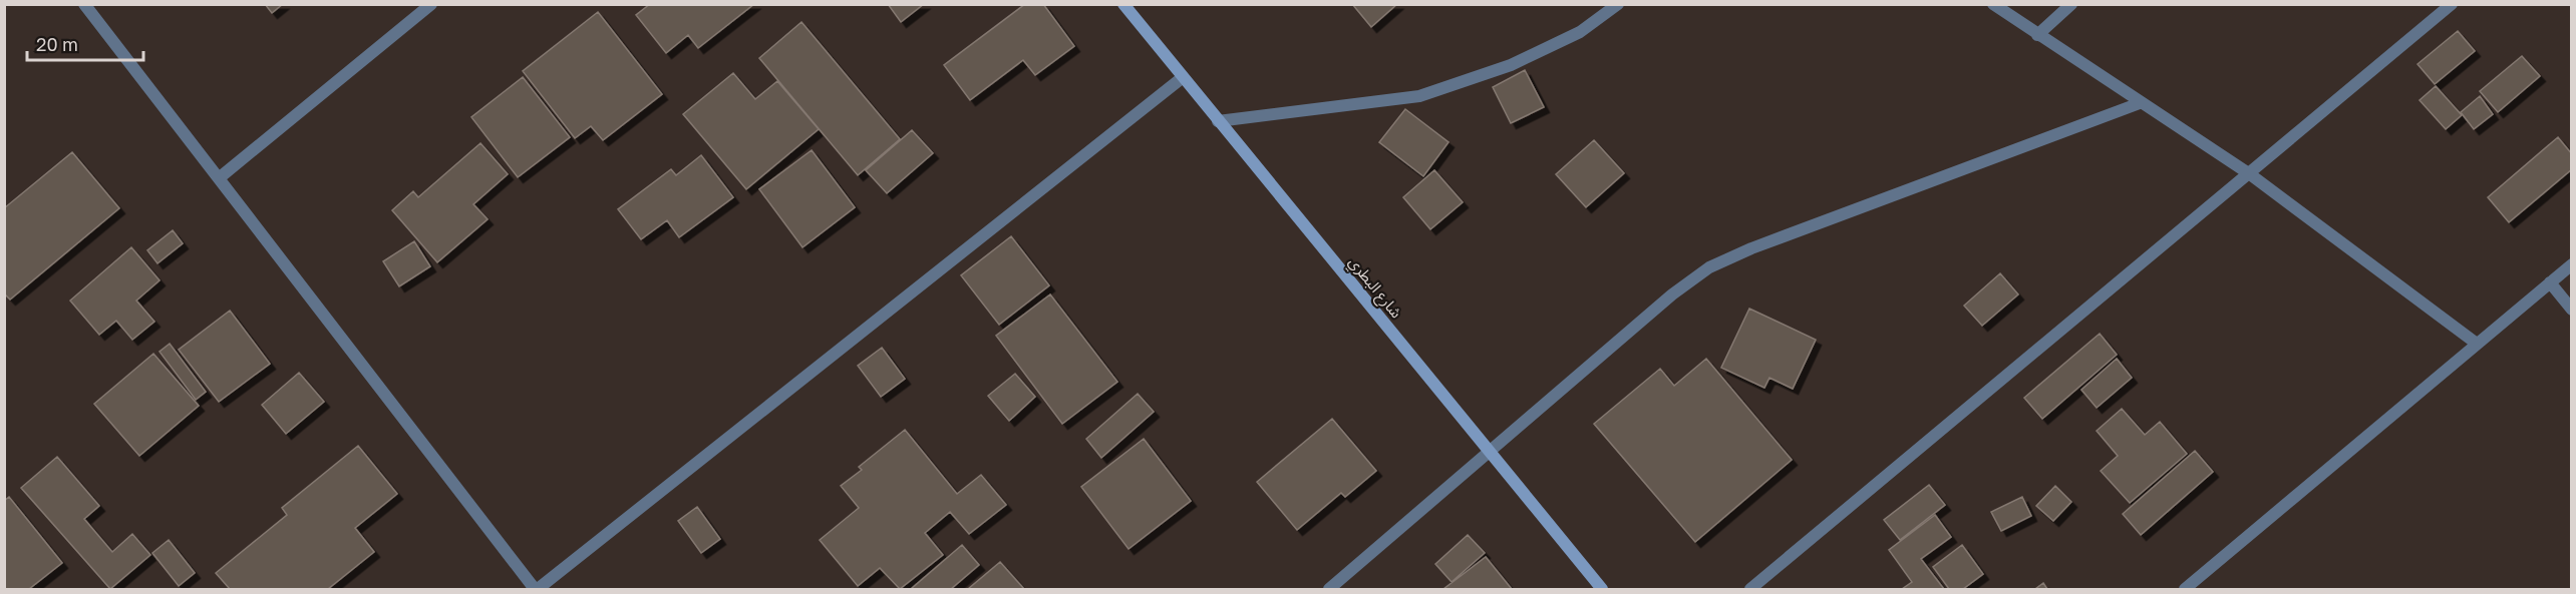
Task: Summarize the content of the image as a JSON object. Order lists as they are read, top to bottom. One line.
{"streets":{"main road":["شارع البطري"]},"scale_bar":"20 m"}
